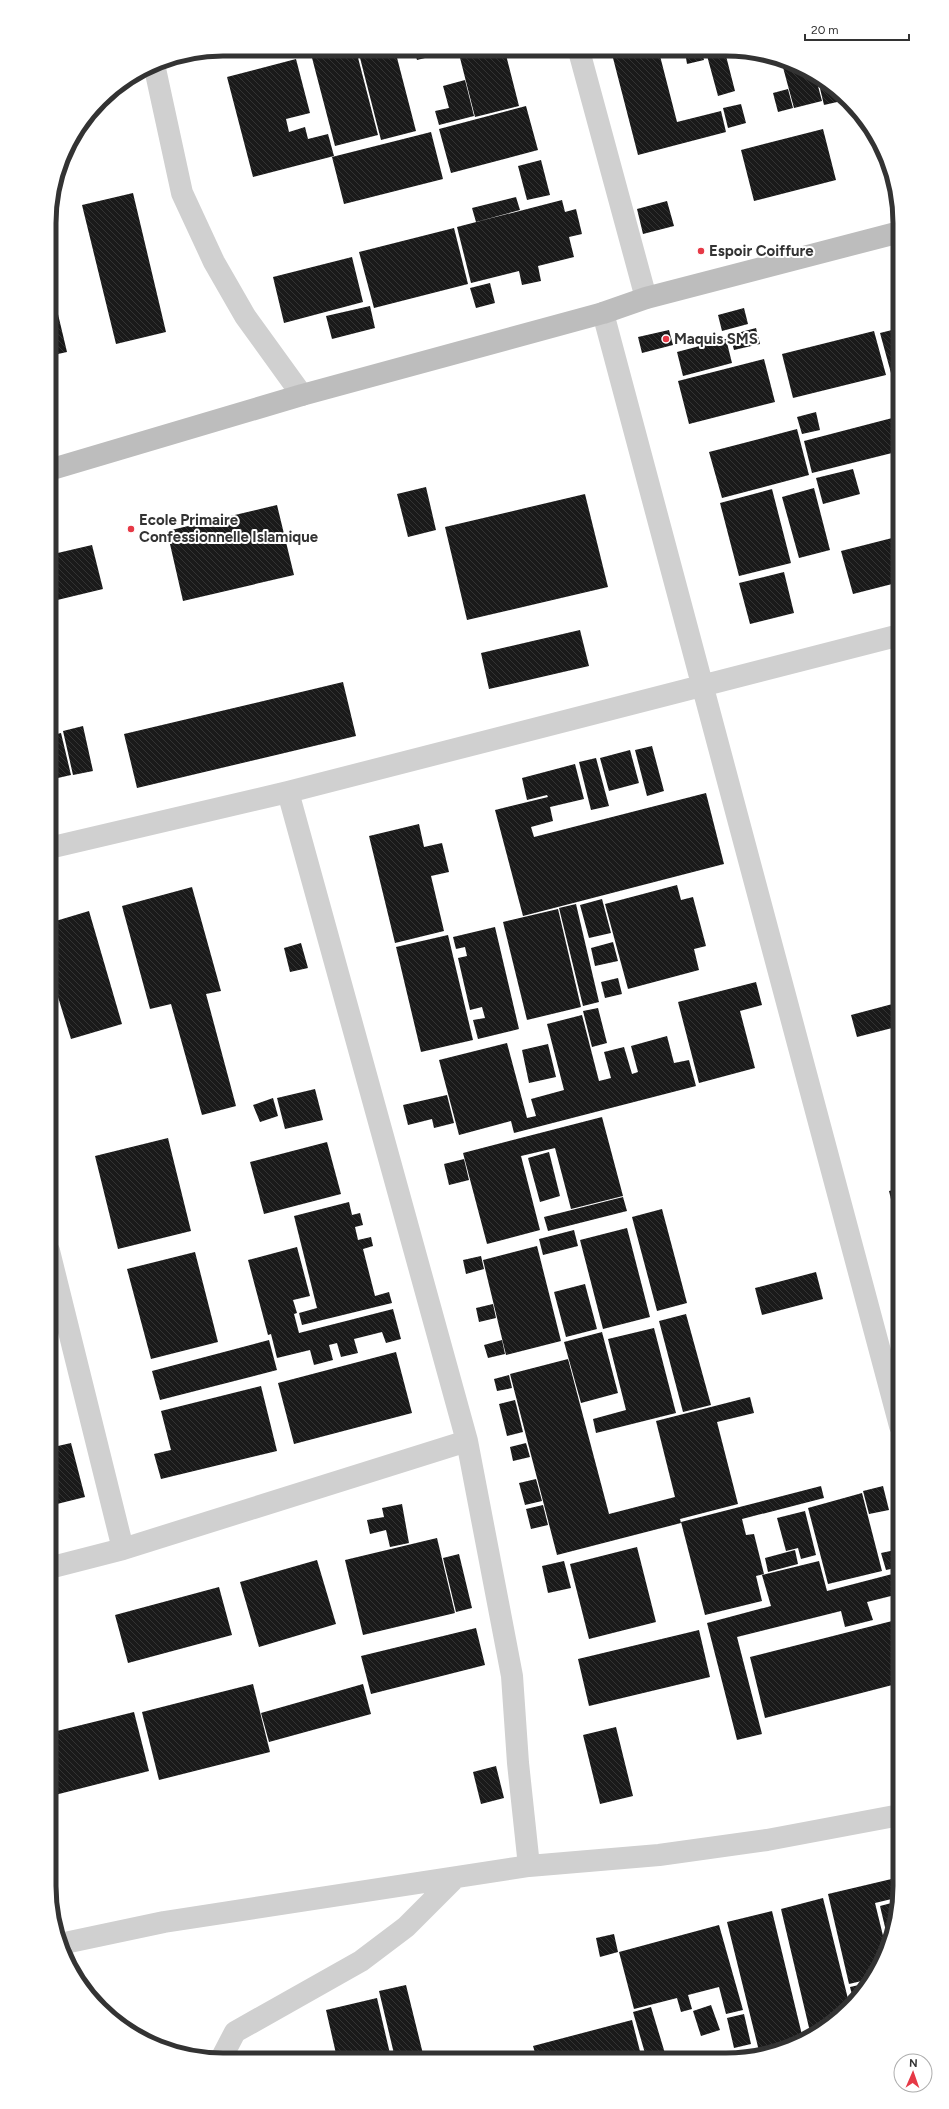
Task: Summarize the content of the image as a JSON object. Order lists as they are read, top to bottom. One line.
{"places":["Espoir Coiffure","Maquis SMS","Ecole Primaire Confessionnelle Islamique"],"scale_bar":"20 m","north":"top"}
